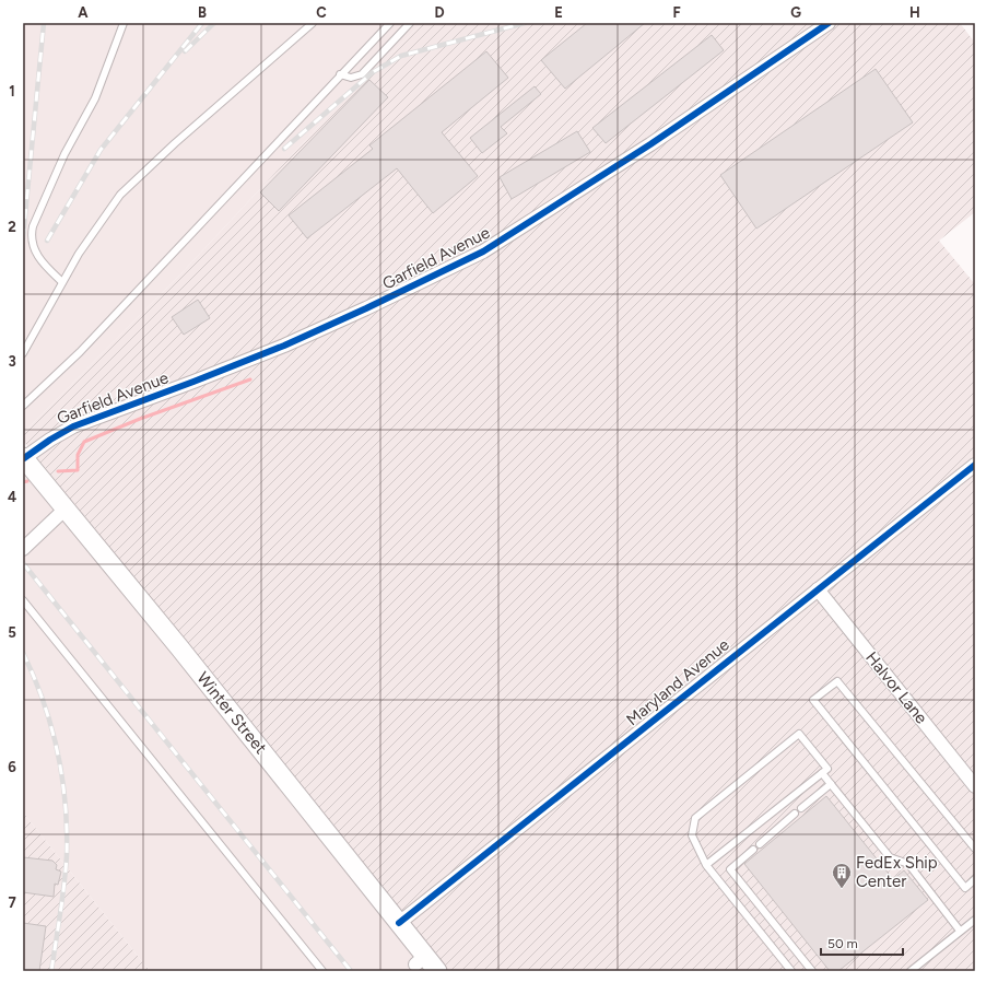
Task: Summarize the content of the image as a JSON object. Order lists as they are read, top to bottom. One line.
{"streets":{"street":["Garfield Avenue","Maryland Avenue","Halvor Lane","Winter Street"]},"crossings":[["Garfield Avenue","Winter Street"],["Maryland Avenue","Halvor Lane"],["Maryland Avenue","Winter Street"]],"places":{"building":["FedEx Ship Center"]},"scale_bar":"50 m","grid":{"columns":["A","B","C","D","E","F","G","H"],"rows":["1","2","3","4","5","6","7"]}}
